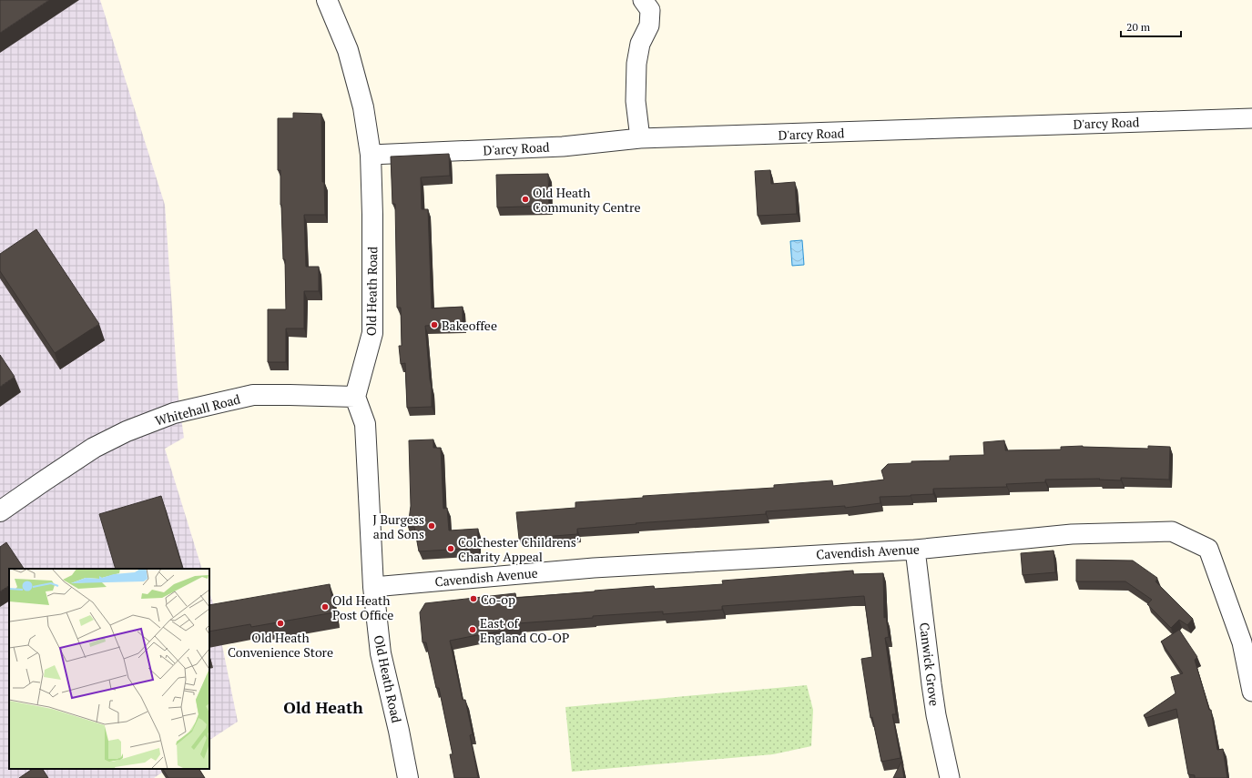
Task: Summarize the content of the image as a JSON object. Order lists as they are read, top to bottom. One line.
{"streets":{"street":["D'arcy Road","Old Heath Road","Whitehall Road","Cavendish Avenue","Canwick Grove"]},"crossings":[["D'arcy Road","Old Heath Road"],["Old Heath Road","Whitehall Road"],["Old Heath Road","Cavendish Avenue"],["Cavendish Avenue","Canwick Grove"]],"districts":["Old Heath"],"places":["Old Heath Community Centre","Bakeoffee","J Burgess and Sons","Colchester Childrens' Charity Appeal","Co-op","Old Heath Post Office","Old Heath Convenience Store","East of England CO-OP"],"scale_bar":"20 m"}
